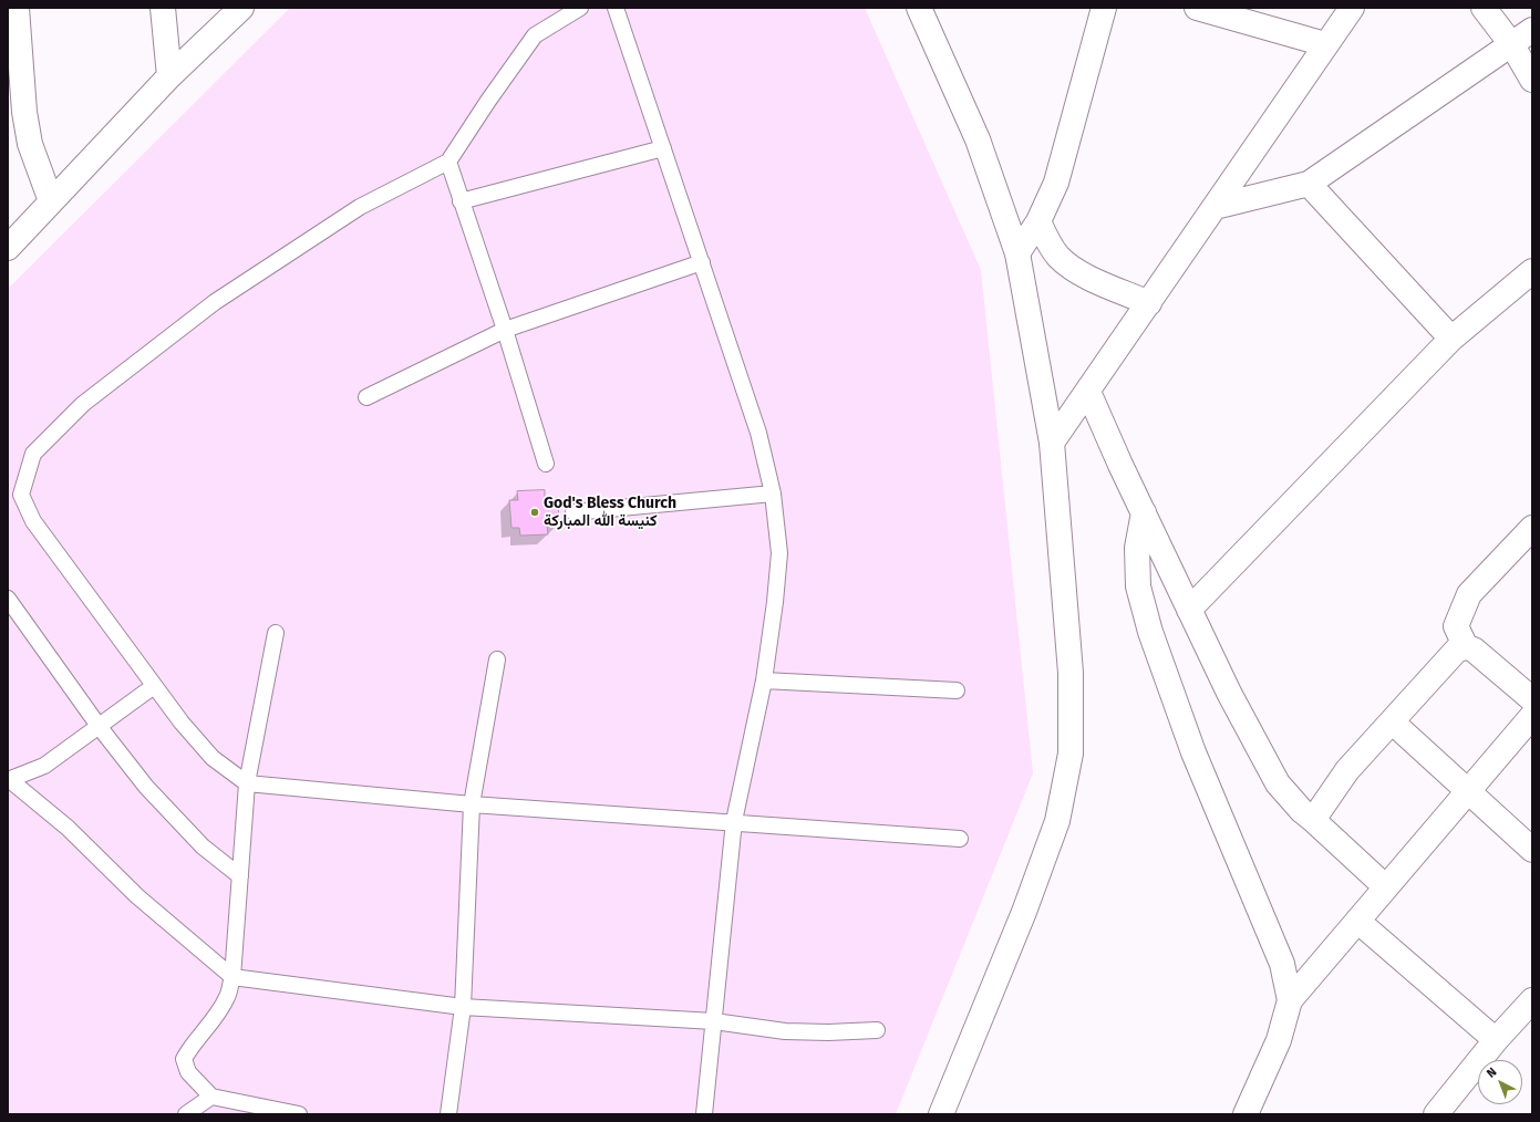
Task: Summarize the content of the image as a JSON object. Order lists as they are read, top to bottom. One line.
{"places":["God's Bless Church كنيسة الله المباركة"],"north":"top left"}
